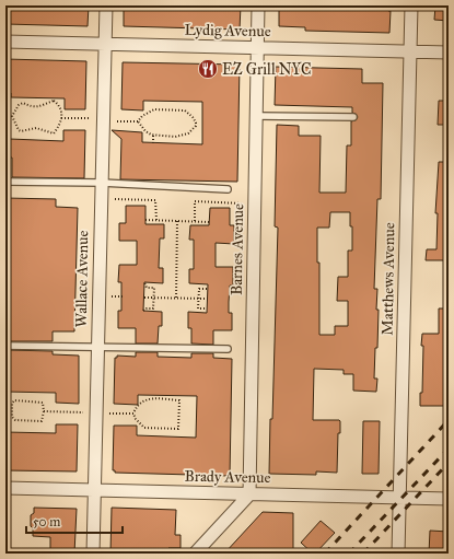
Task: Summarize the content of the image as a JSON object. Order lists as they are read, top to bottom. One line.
{"streets":{"street":["Lydig Avenue","Barnes Avenue","Wallace Avenue","Matthews Avenue","Brady Avenue"]},"crossings":[["Lydig Avenue","Barnes Avenue"],["Lydig Avenue","Wallace Avenue"],["Lydig Avenue","Matthews Avenue"],["Barnes Avenue","Brady Avenue"],["Wallace Avenue","Brady Avenue"],["Matthews Avenue","Brady Avenue"]],"places":{"restaurant":["EZ Grill NYC"]},"scale_bar":"50 m"}
